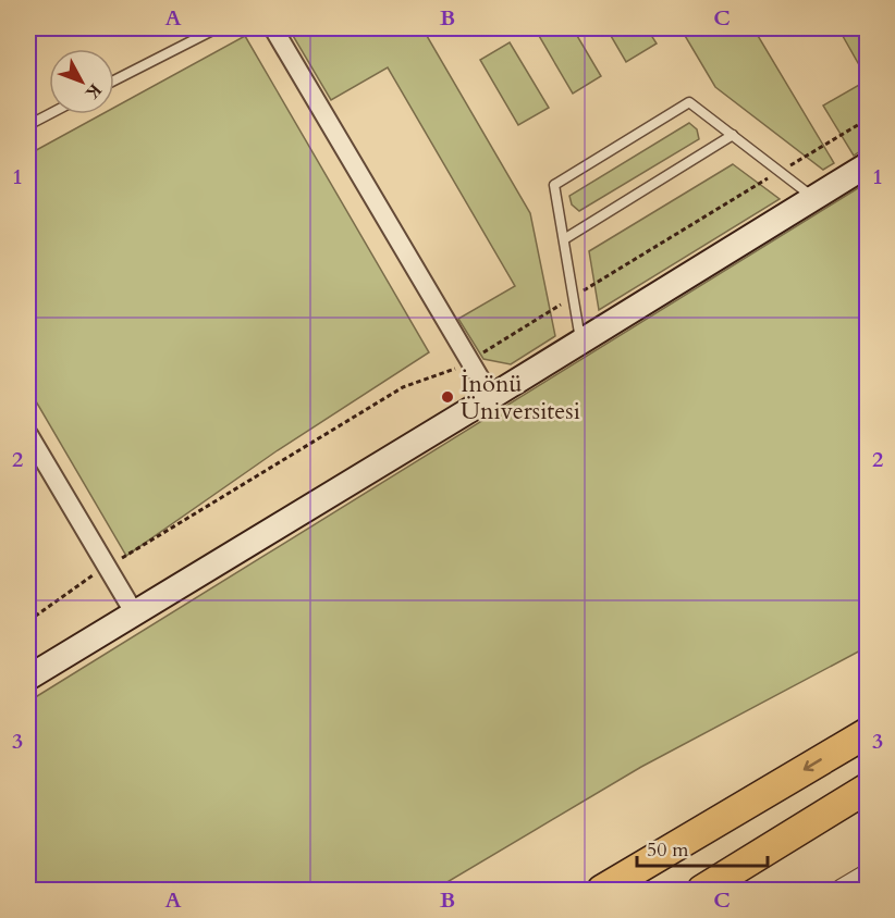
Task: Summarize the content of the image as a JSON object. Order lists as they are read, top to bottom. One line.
{"places":["İnönü Üniversitesi"],"scale_bar":"50 m","north":"bottom right","grid":{"columns":["A","B","C"],"rows":["1","2","3"]}}
